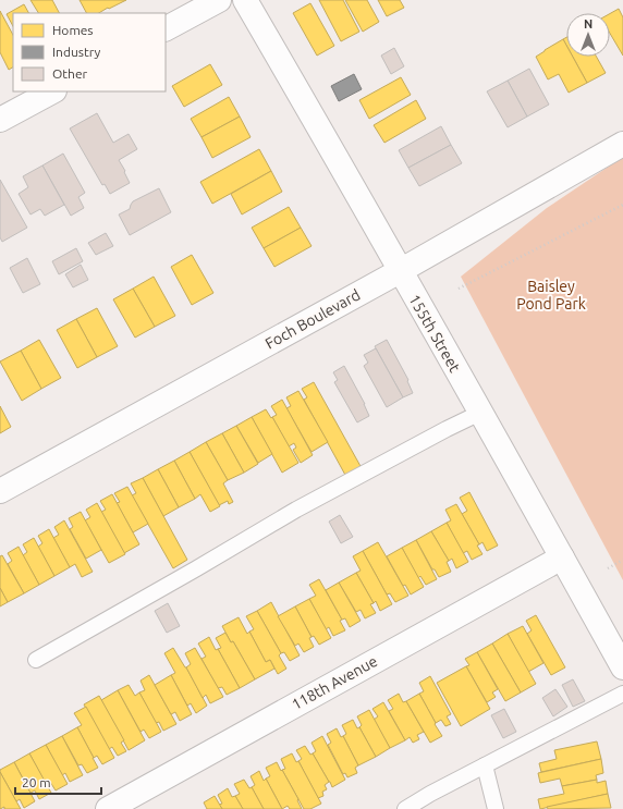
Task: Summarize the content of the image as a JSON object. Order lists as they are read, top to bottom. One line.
{"streets":{"street":["Foch Boulevard","155th Street","118th Avenue"]},"crossings":[["Foch Boulevard","155th Street"],["155th Street","118th Avenue"]],"parks":["Baisley Pond Park"],"legend":["Homes","Industry","Other"],"scale_bar":"20 m","north":"top"}
